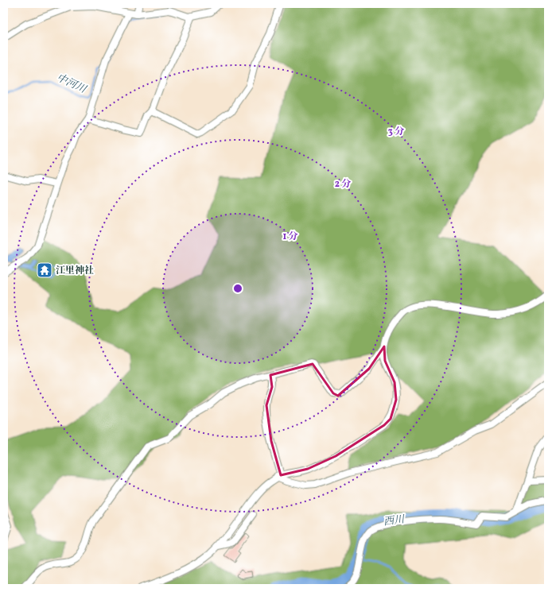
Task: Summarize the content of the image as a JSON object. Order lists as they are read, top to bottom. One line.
{"water":["中河川","西川"],"places":{"temple":["江里神社"]},"rings":["3 分","2 分","1 分"]}
